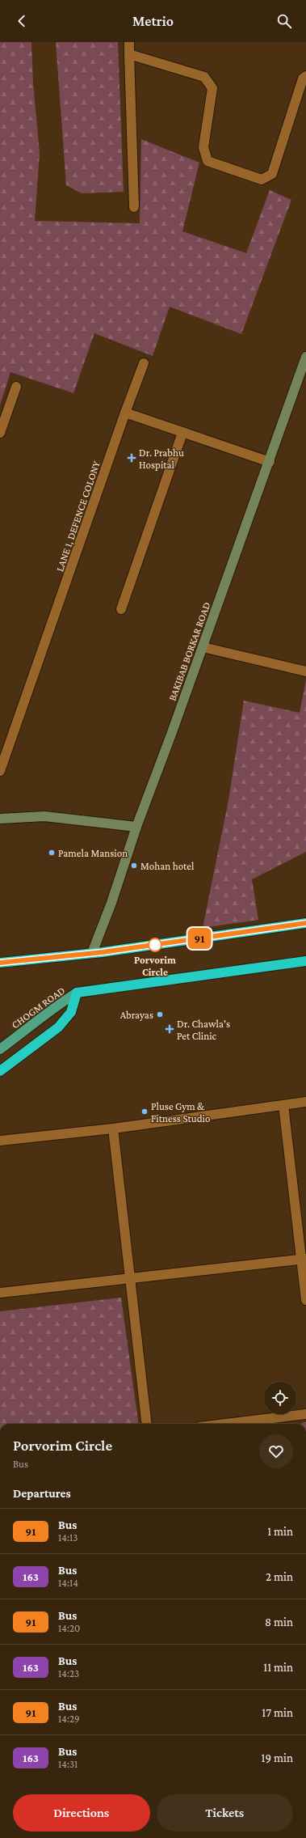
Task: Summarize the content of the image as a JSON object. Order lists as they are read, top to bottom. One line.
{"streets":{"highway":["CHOGM ROAD"],"street":["LANE 1, DEFENCE COLONY","BAKIBAB BORKAR ROAD"]},"places":{"health":["Dr. Prabhu Hospital","Dr. Chawla's Pet Clinic"],"other":["Pamela Mansion","Mohan hotel","Porvorim Circle","Abrayas","Pluse Gym & Fitness Studio"]},"lines":["bus line 91"],"page":{"header":"Metrio","on_map":"91","heading":[["Porvorim Circle","Bus"],"Departures"],"list":[{"mark":"91","name":"Bus","note":"14:13","value":"1 min"},{"mark":"163","name":"Bus","note":"14:14","value":"2 min"},{"mark":"91","name":"Bus","note":"14:20","value":"8 min"},{"mark":"163","name":"Bus","note":"14:23","value":"11 min"},{"mark":"91","name":"Bus","note":"14:29","value":"17 min"},{"mark":"163","name":"Bus","note":"14:31","value":"19 min"}],"buttons":["Directions","Tickets"]}}
